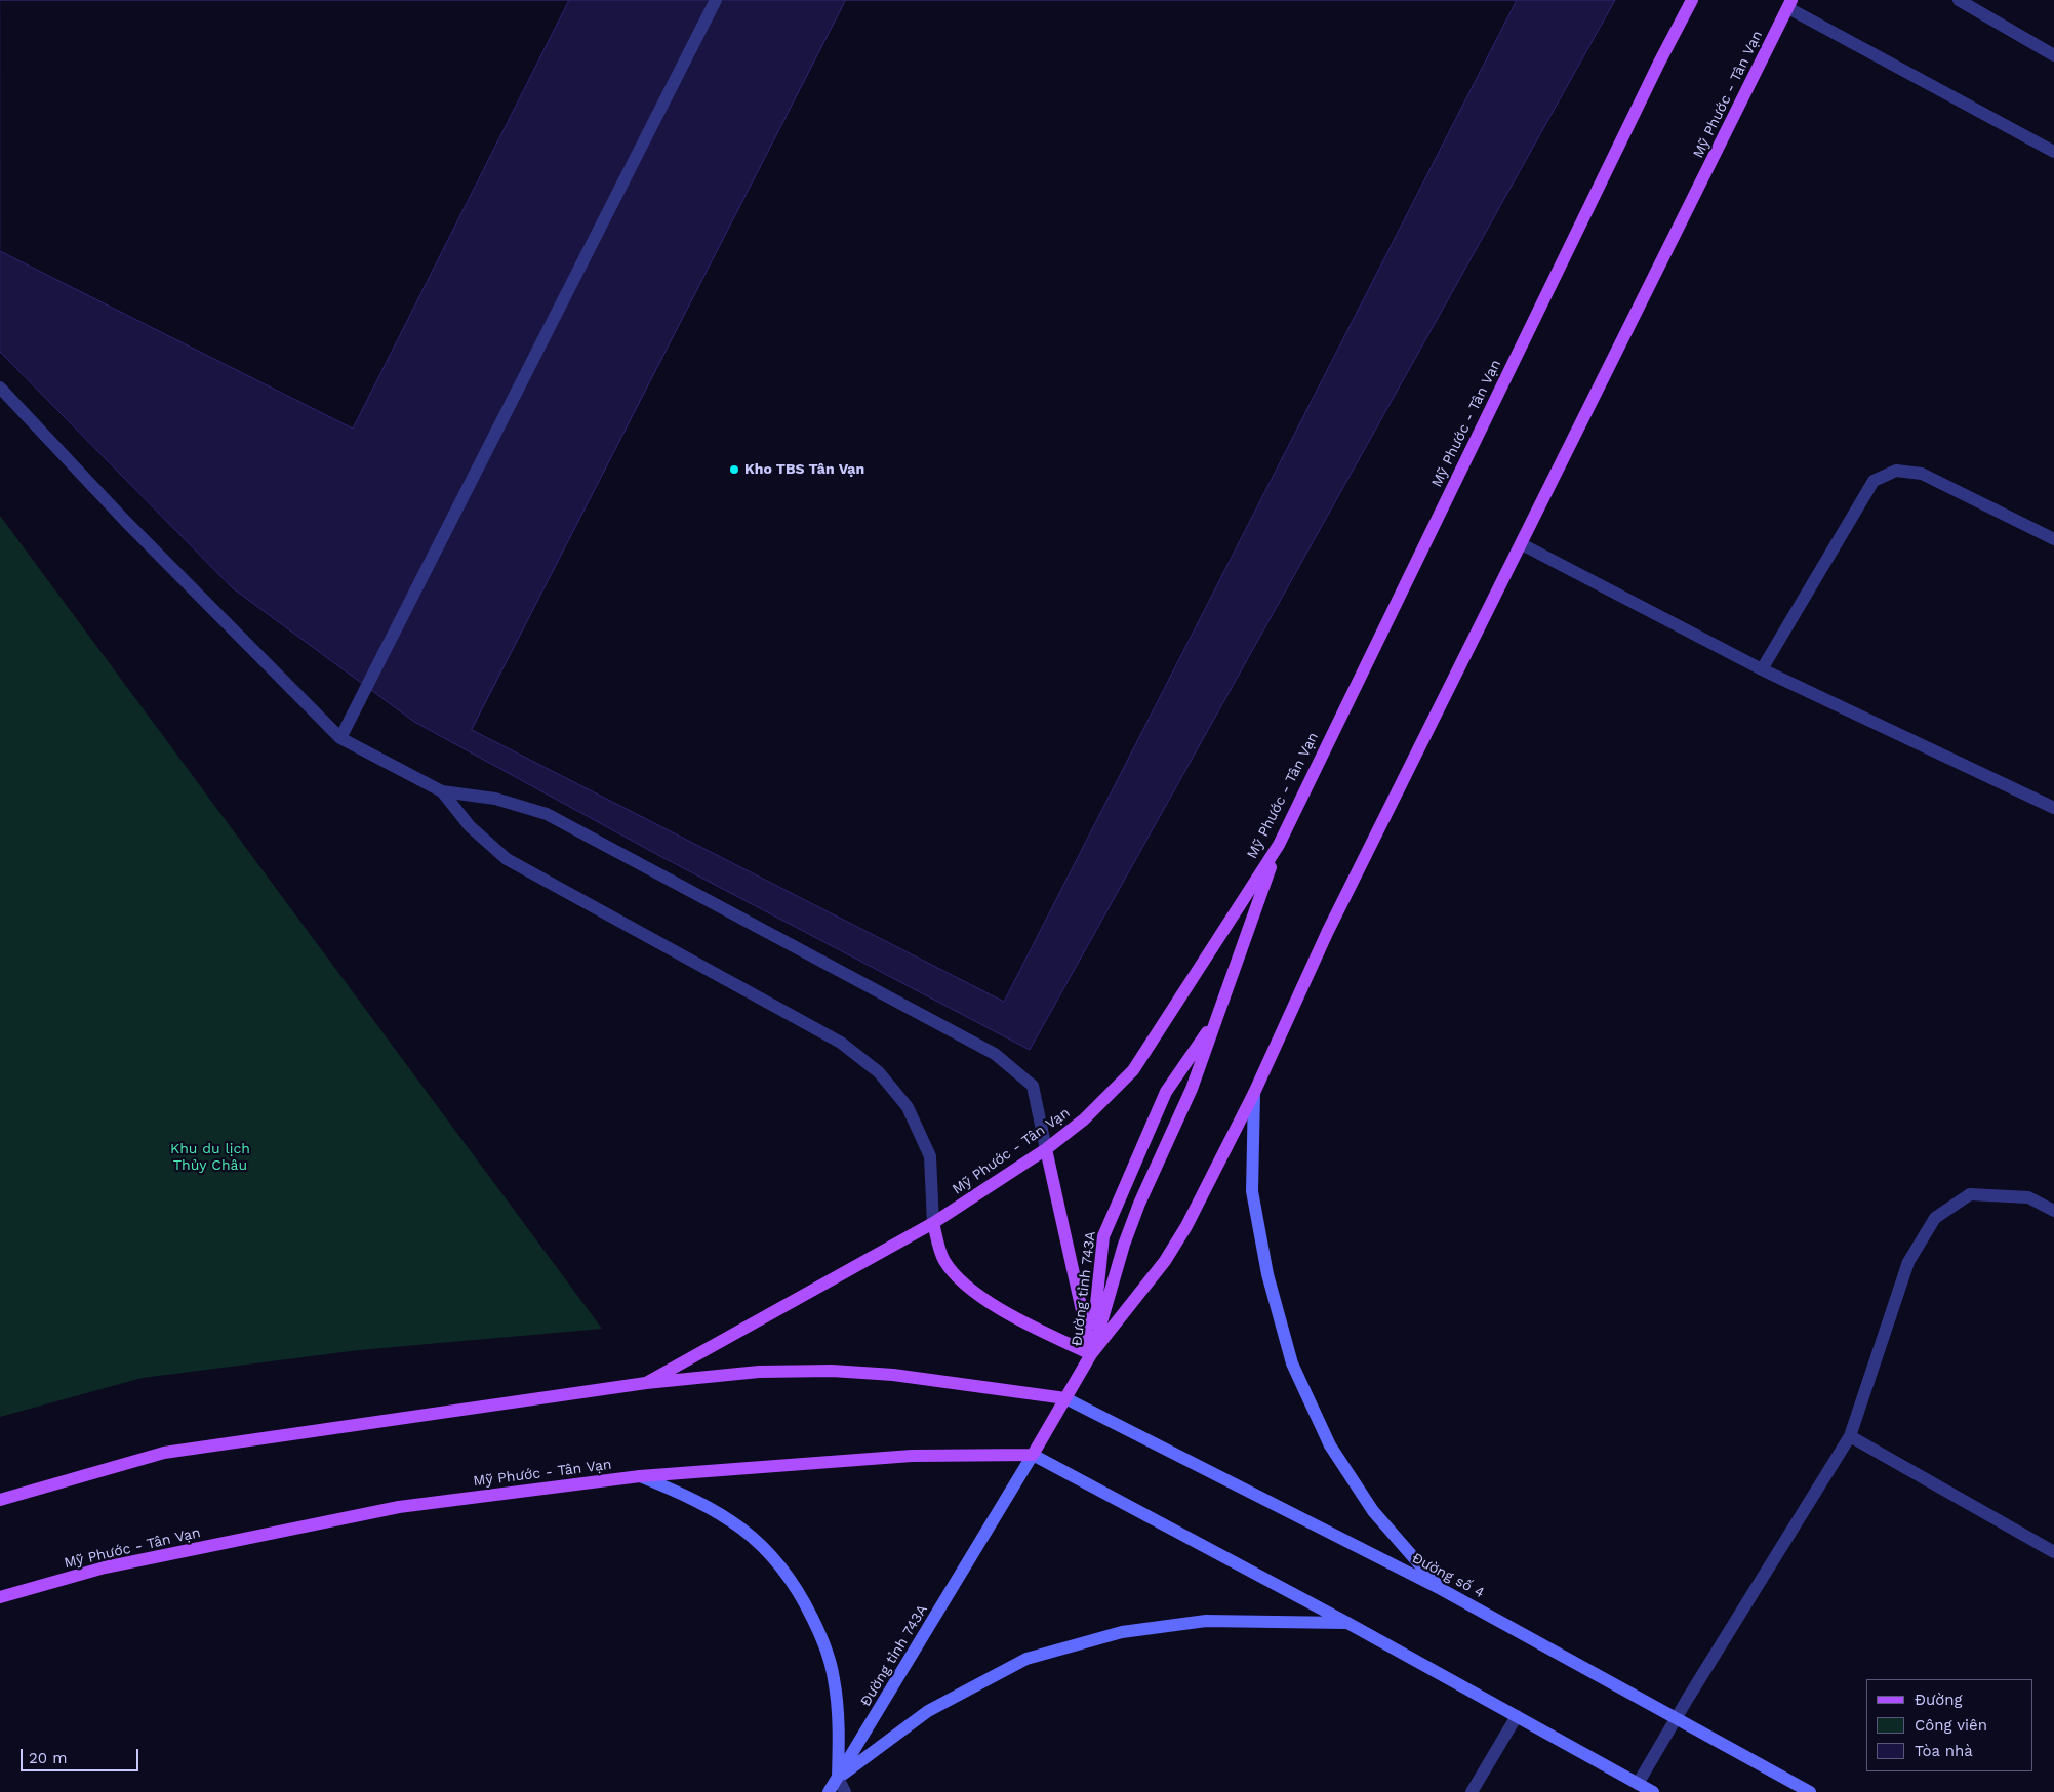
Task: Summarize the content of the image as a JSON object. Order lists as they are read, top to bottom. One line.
{"streets":{"main road":["Mỹ Phước - Tân Vạn","Đường tỉnh 743A"],"street":["Đường số 4"]},"crossings":[["Mỹ Phước - Tân Vạn","Đường tỉnh 743A"],["Mỹ Phước - Tân Vạn","Đường số 4"]],"parks":["Khu du lịch Thủy Châu"],"places":["Kho TBS Tân Vạn"],"legend":["Đường","Công viên","Tòa nhà"],"scale_bar":"20 m"}
